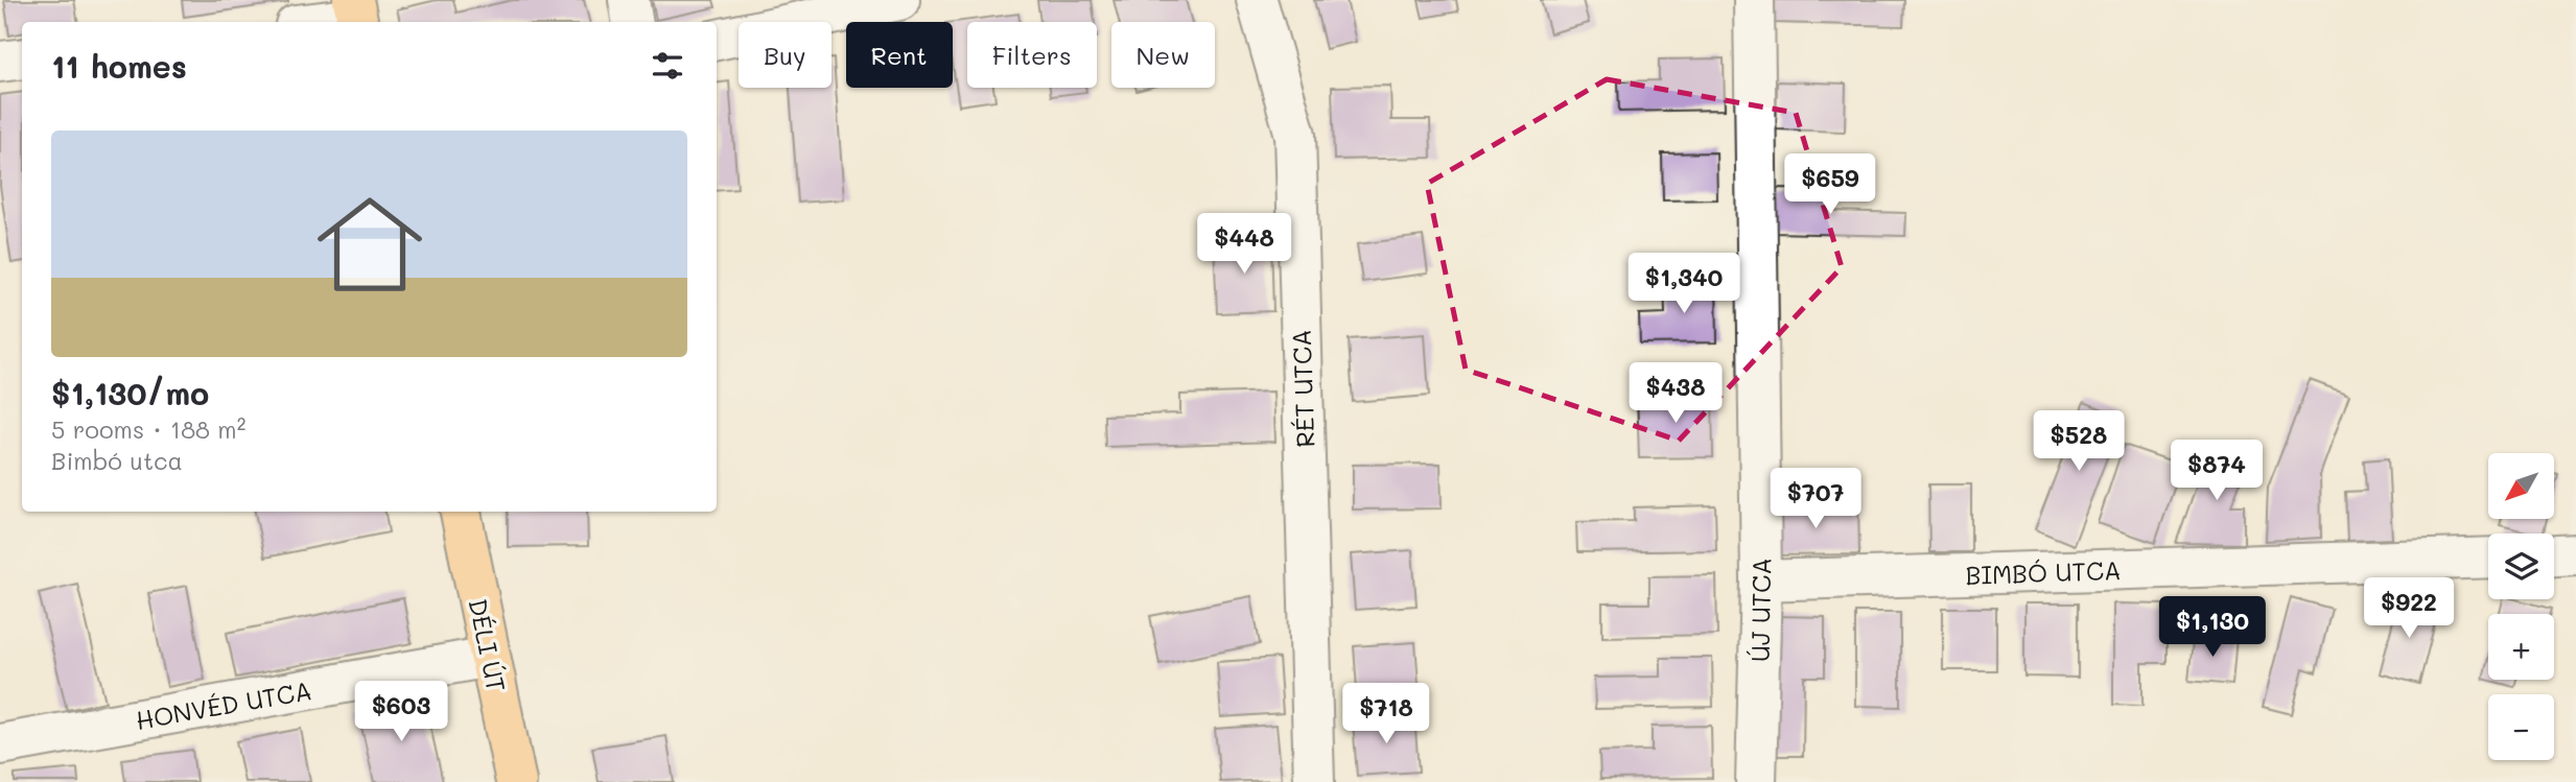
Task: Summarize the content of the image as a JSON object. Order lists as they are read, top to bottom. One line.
{"streets":{"main road":["DÉLI ÚT"],"street":["RÉT UTCA","BIMBÓ UTCA","ÚJ UTCA","HONVÉD UTCA"]},"crossings":[["BIMBÓ UTCA","ÚJ UTCA"],["DÉLI ÚT","HONVÉD UTCA"]],"north":"bottom left","page":{"chip":["Buy","Rent","Filters","New"],"heading":"11 homes","list":[{"name":"$1,130/mo","note":"5 rooms · 188 m² · Bimbó utca"}],"price":["$659","$448","$1,340","$438","$528","$874","$707","$922","$1,130","$603","$718"],"map_buttons":["+","−"]}}
